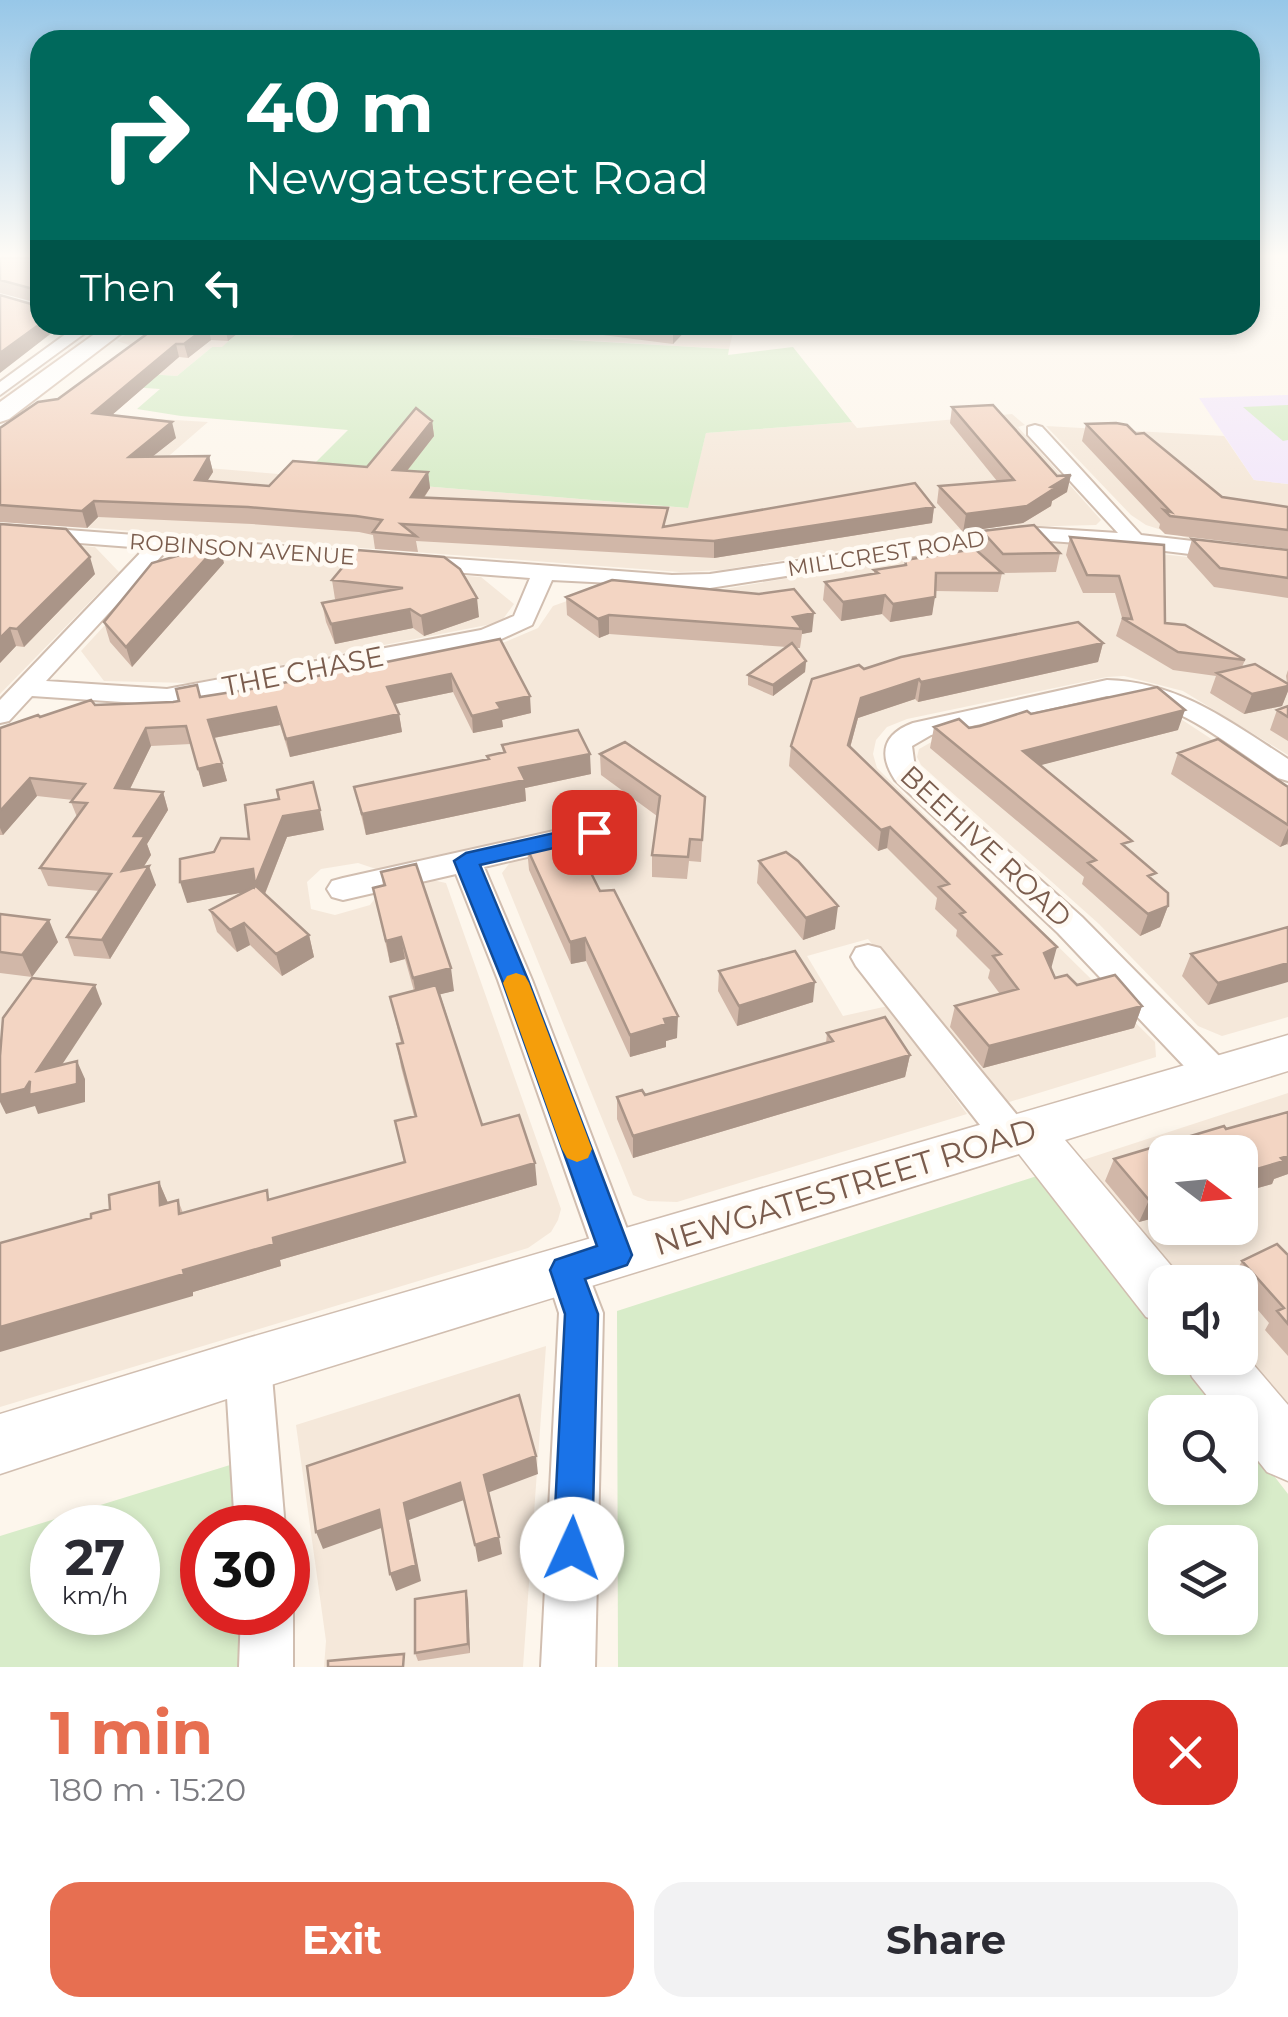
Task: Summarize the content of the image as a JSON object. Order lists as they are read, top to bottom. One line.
{"streets":{"street":["ROBINSON AVENUE","MILLCREST ROAD","THE CHASE","BEEHIVE ROAD","NEWGATESTREET ROAD"]},"crossings":[["ROBINSON AVENUE","MILLCREST ROAD"],["ROBINSON AVENUE","THE CHASE"],["MILLCREST ROAD","THE CHASE"],["BEEHIVE ROAD","NEWGATESTREET ROAD"]],"north":"right","page":{"turn":["40 m","Newgatestreet Road"],"then":"Then","speed":"27 km/h","limit":"30","heading":["1 min","180 m · 15:20"],"buttons":["Exit","Share"]}}
